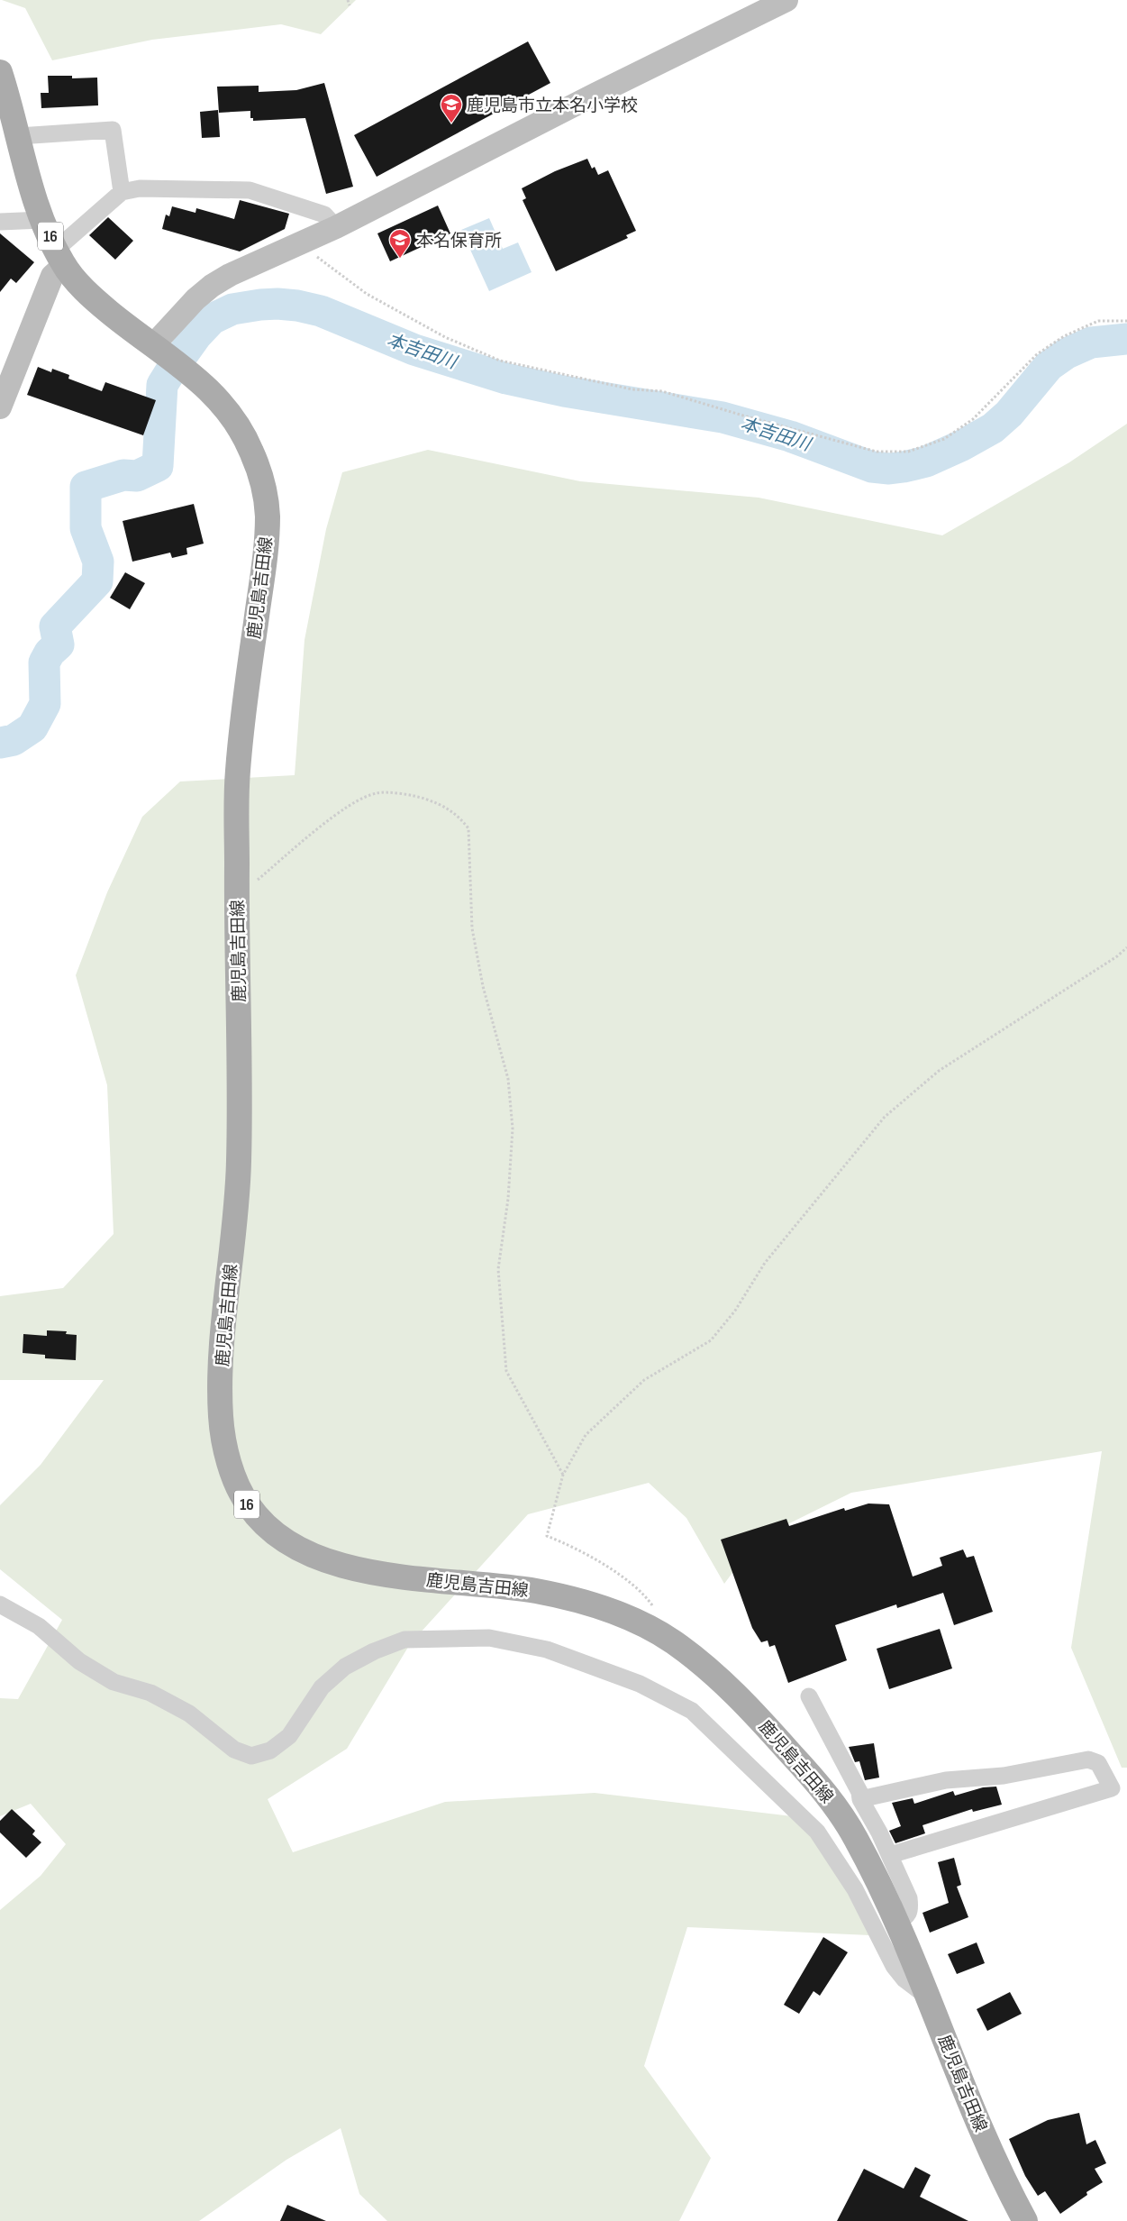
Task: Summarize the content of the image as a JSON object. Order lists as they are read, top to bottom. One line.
{"streets":{"main road":["16","鹿児島吉田線"]},"water":["本吉田川"],"places":{"school or university":["鹿児島市立本名小学校","本名保育所"]}}
